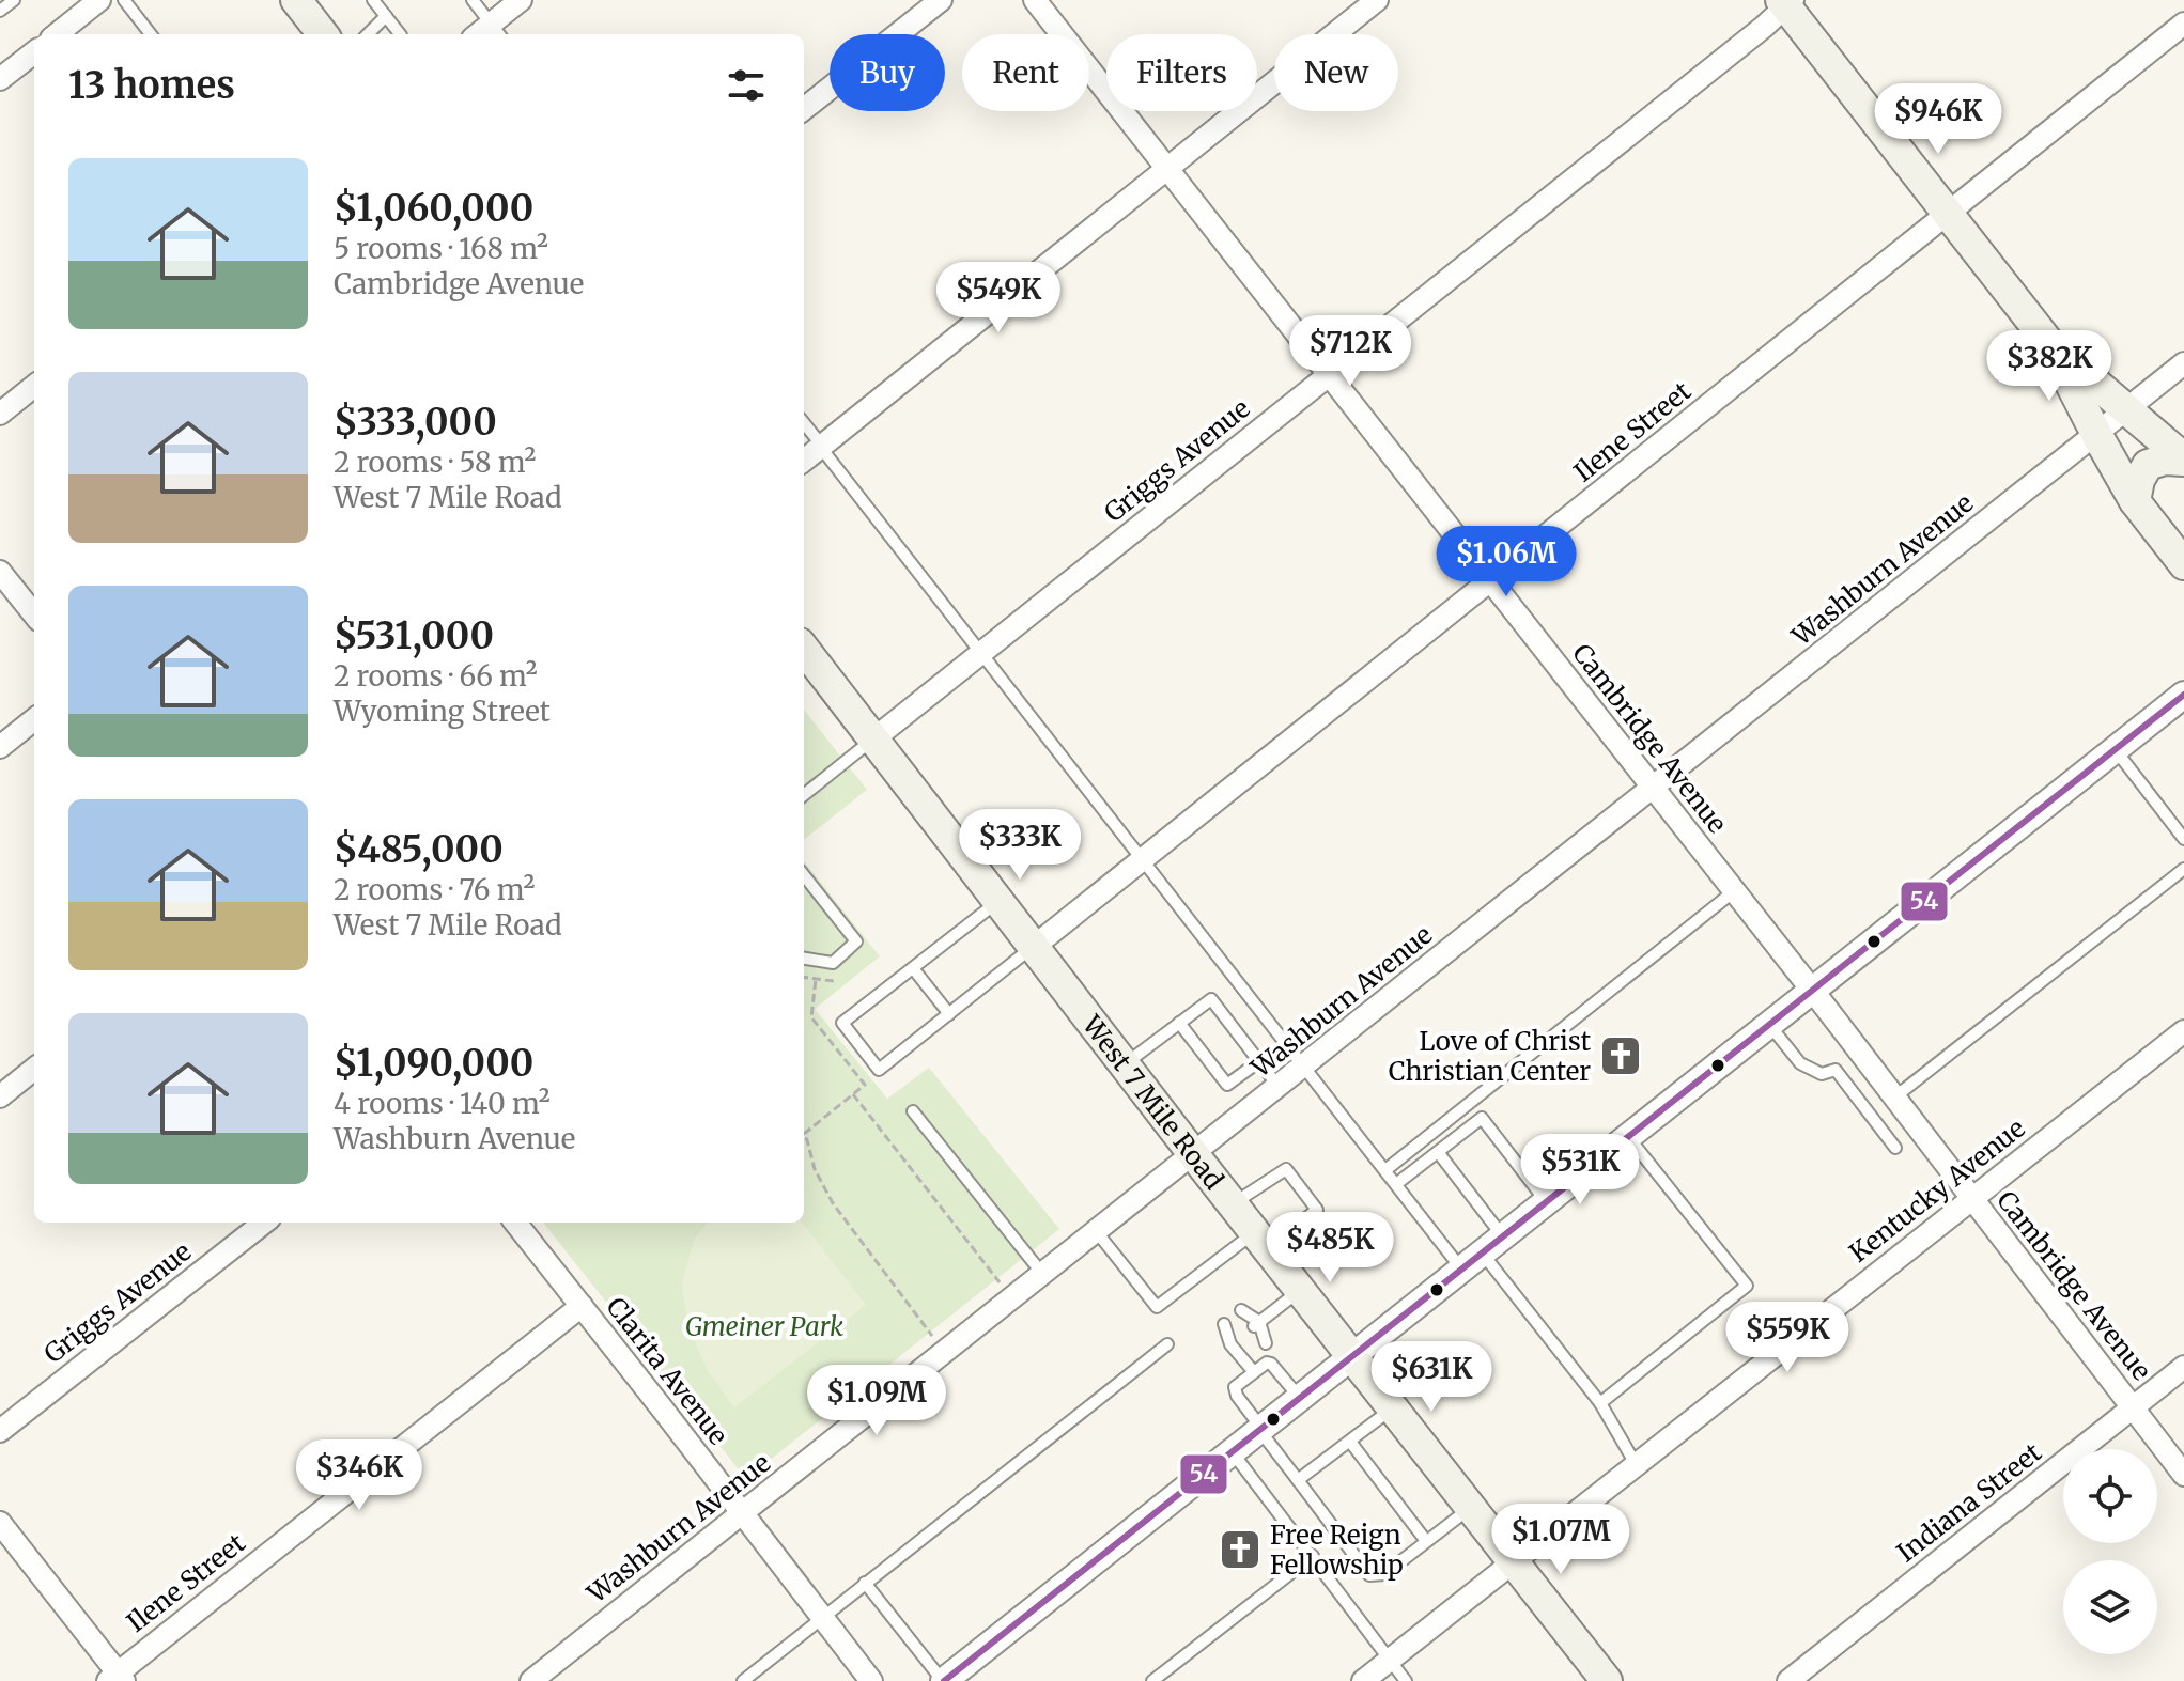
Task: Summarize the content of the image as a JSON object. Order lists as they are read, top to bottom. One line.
{"streets":{"main road":["West 7 Mile Road"],"street":["Ilene Street","Griggs Avenue","Washburn Avenue","Cambridge Avenue","Kentucky Avenue","Clarita Avenue","Indiana Street"]},"crossings":[["Ilene Street","Cambridge Avenue"],["Ilene Street","West 7 Mile Road"],["Ilene Street","Clarita Avenue"],["Griggs Avenue","Cambridge Avenue"],["Griggs Avenue","West 7 Mile Road"],["Washburn Avenue","Cambridge Avenue"],["Washburn Avenue","West 7 Mile Road"],["Washburn Avenue","Clarita Avenue"],["Cambridge Avenue","Kentucky Avenue"],["Cambridge Avenue","Indiana Street"],["West 7 Mile Road","Kentucky Avenue"]],"parks":["Gmeiner Park"],"places":{"church":["Love of Christ Christian Center","Free Reign Fellowship"]},"lines":["transit line 54"],"page":{"chip":["Buy","Rent","Filters","New"],"heading":"13 homes","price":["$946K","$549K","$712K","$382K","$1.06M","$333K","$531K","$485K","$559K","$631K","$1.09M","$346K","$1.07M"],"list":[{"name":"$1,060,000","note":"5 rooms · 168 m² · Cambridge Avenue"},{"name":"$333,000","note":"2 rooms · 58 m² · West 7 Mile Road"},{"name":"$531,000","note":"2 rooms · 66 m² · Wyoming Street"},{"name":"$485,000","note":"2 rooms · 76 m² · West 7 Mile Road"},{"name":"$1,090,000","note":"4 rooms · 140 m² · Washburn Avenue"}]}}
